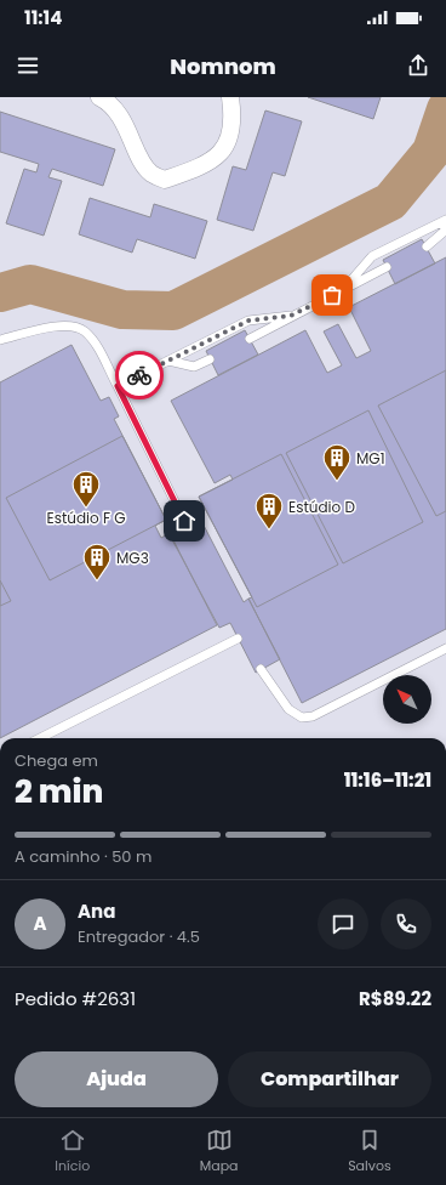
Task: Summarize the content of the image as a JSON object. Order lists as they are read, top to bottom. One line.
{"places":{"building":["MG1","Estúdio F G","Estúdio D","MG3"]},"north":"top left","page":{"status":"11:14","header":"Nomnom","heading":["2 min","Chega em","11:16–11:21"],"panel":["Ana","Entregador · 4.5","Pedido #2631","R$89.22"],"bar":"A caminho · 50 m","round":"A","buttons":["Ajuda","Compartilhar"],"tabs":["Início","Mapa","Salvos"]}}
